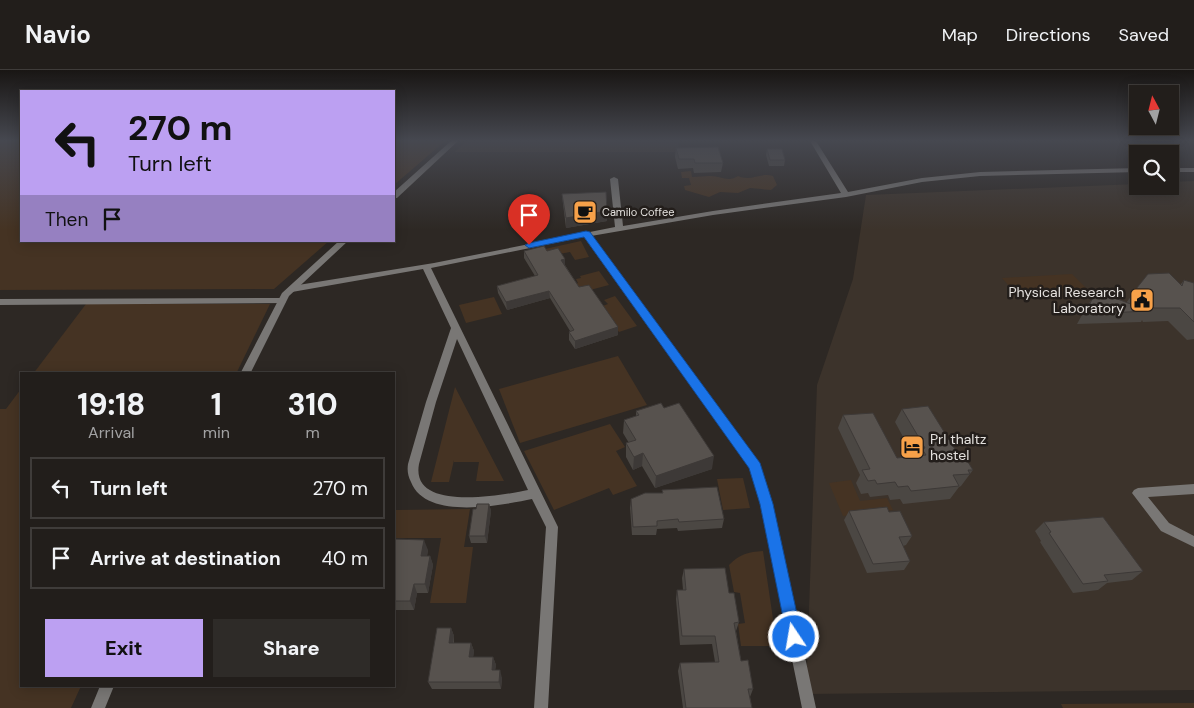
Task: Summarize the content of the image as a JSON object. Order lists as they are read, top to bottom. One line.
{"places":{"cafe":["Camilo Coffee"],"public building":["Physical Research Laboratory"],"hotel":["Prl thaltz hostel"]},"north":"top","page":{"header":"Navio","nav":["Map","Directions","Saved"],"turn":["270 m","Turn left"],"then":"Then","eta":["19:18","Arrival","1","min","310","m"],"list":[{"name":"Turn left","value":"270 m"},{"name":"Arrive at destination","value":"40 m"}],"buttons":["Exit","Share"]}}
